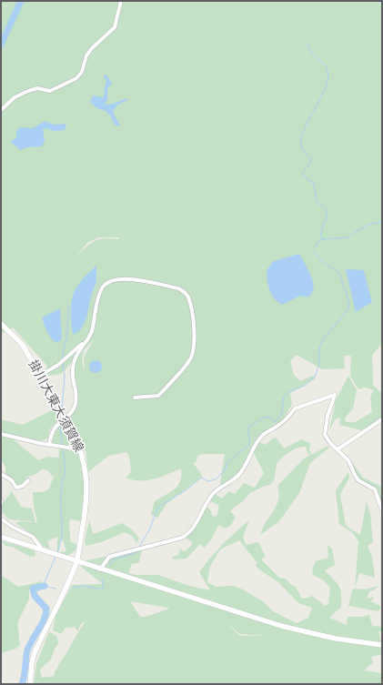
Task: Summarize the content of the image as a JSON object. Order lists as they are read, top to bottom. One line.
{"streets":{"main road":["掛川大東大須賀線"]}}
